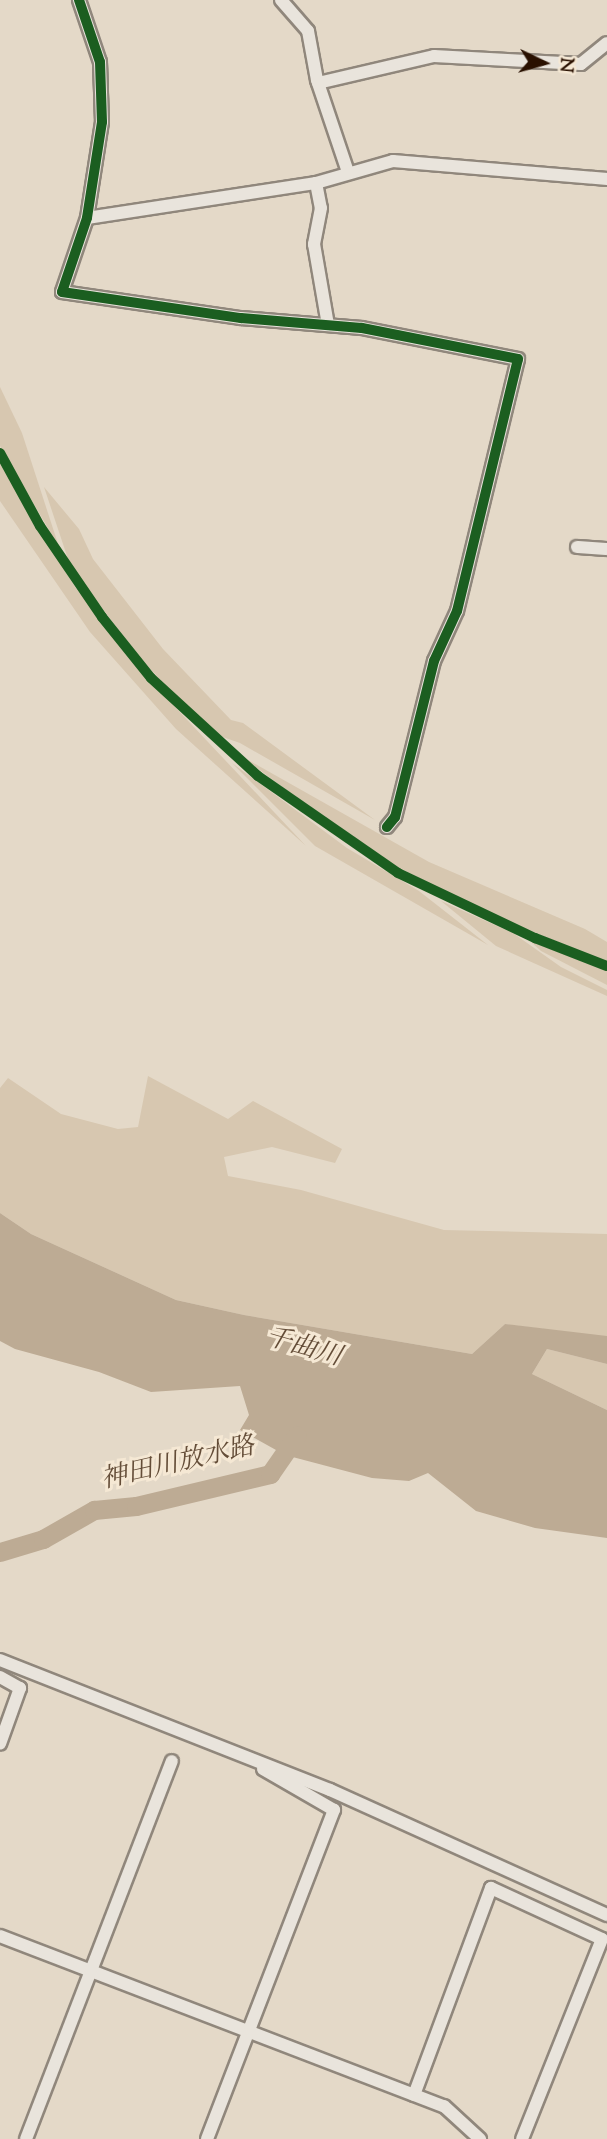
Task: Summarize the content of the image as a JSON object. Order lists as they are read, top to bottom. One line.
{"water":["千曲川","神田川放水路"],"north":"right"}
